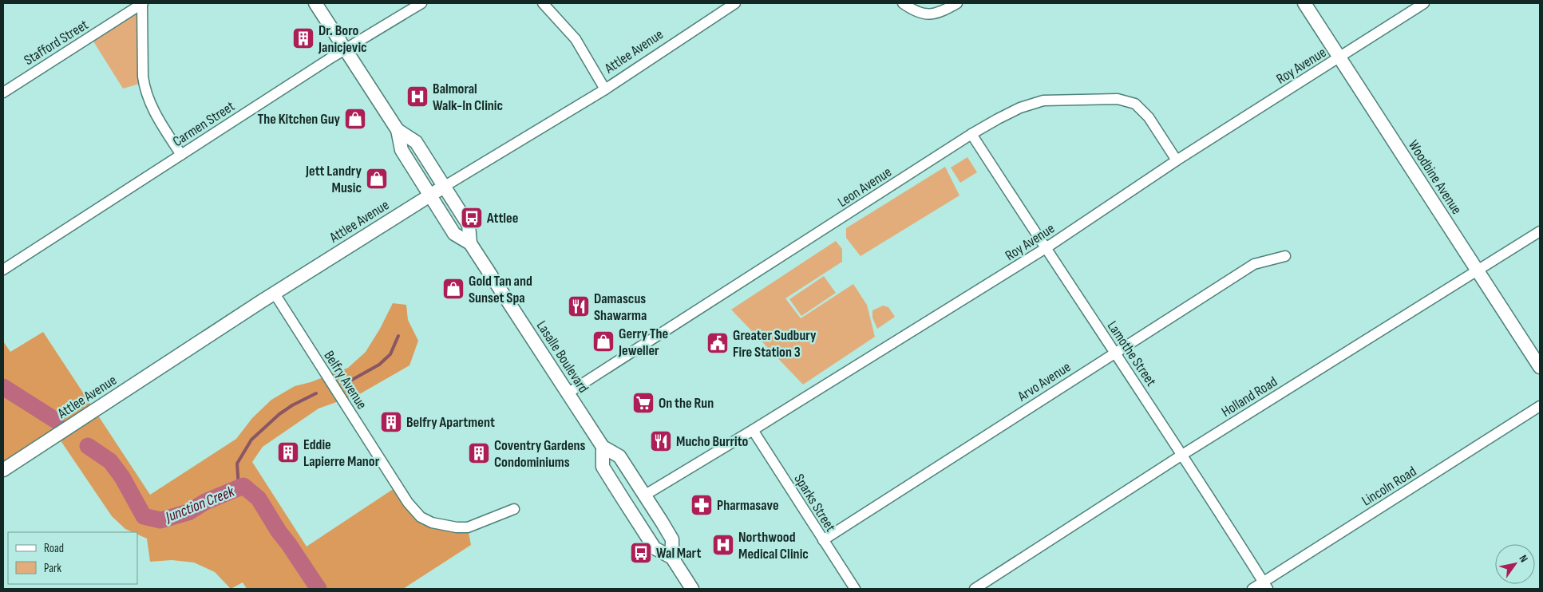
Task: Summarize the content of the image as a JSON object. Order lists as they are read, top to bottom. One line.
{"streets":{"main road":["Attlee Avenue","Woodbine Avenue","Lasalle Boulevard"],"street":["Stafford Street","Roy Avenue","Carmen Street","Leon Avenue","Lamothe Street","Belfry Avenue","Arvo Avenue","Holland Road","Lincoln Road","Sparks Street"]},"crossings":[["Attlee Avenue","Lasalle Boulevard"],["Attlee Avenue","Belfry Avenue"],["Roy Avenue","Woodbine Avenue"],["Roy Avenue","Leon Avenue"],["Roy Avenue","Lamothe Street"],["Roy Avenue","Lasalle Boulevard"],["Roy Avenue","Sparks Street"],["Carmen Street","Lasalle Boulevard"],["Woodbine Avenue","Holland Road"],["Leon Avenue","Lamothe Street"],["Leon Avenue","Lasalle Boulevard"],["Lamothe Street","Arvo Avenue"],["Lamothe Street","Holland Road"],["Lamothe Street","Lincoln Road"],["Arvo Avenue","Sparks Street"]],"water":["Junction Creek"],"places":{"building":["Dr. Boro Janicjevic","Belfry Apartment","Eddie Lapierre Manor","Coventry Gardens Condominiums"],"hospital":["Balmoral Walk-In Clinic","Northwood Medical Clinic"],"shop":["The Kitchen Guy","Jett Landry Music","Gold Tan and Sunset Spa","Gerry The Jeweller"],"bus stop":["Attlee","Wal Mart"],"restaurant":["Damascus Shawarma","Mucho Burrito"],"public building":["Greater Sudbury Fire Station 3"],"supermarket":["On the Run"],"pharmacy":["Pharmasave"]},"legend":["Road","Park"],"north":"top right"}
